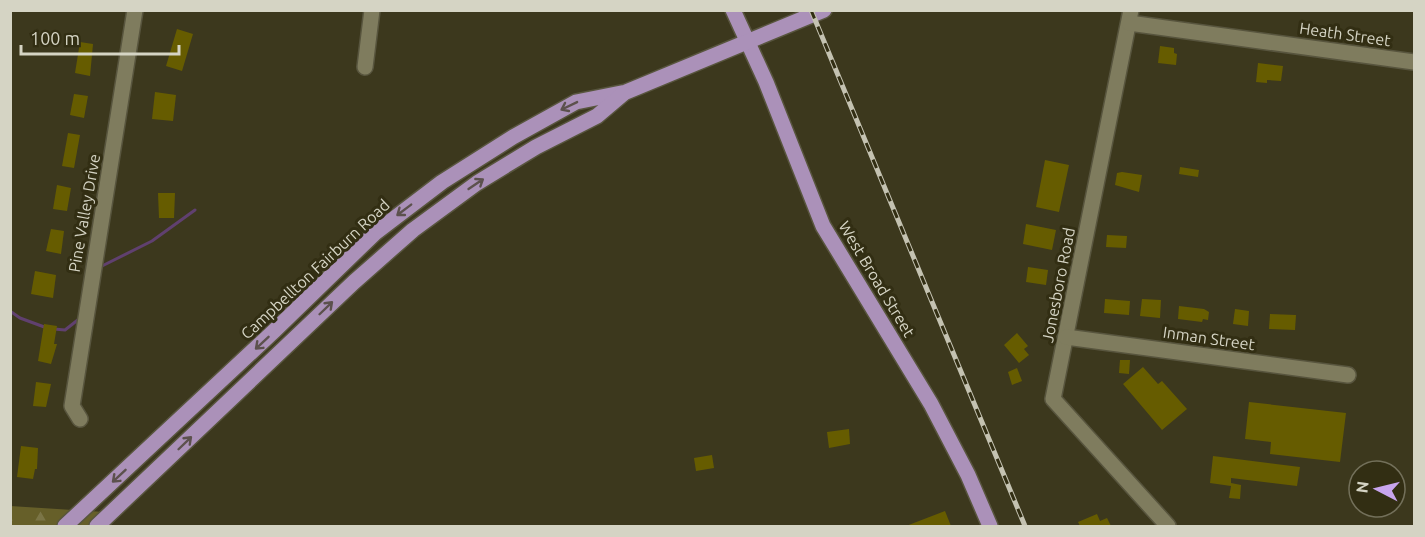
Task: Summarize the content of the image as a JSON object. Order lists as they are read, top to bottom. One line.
{"streets":{"main road":["Campbellton Fairburn Road","West Broad Street"],"street":["Heath Street","Pine Valley Drive","Jonesboro Road","Inman Street"]},"crossings":[["Heath Street","Jonesboro Road"],["Campbellton Fairburn Road","West Broad Street"],["Jonesboro Road","Inman Street"]],"scale_bar":"100 m","north":"left"}
